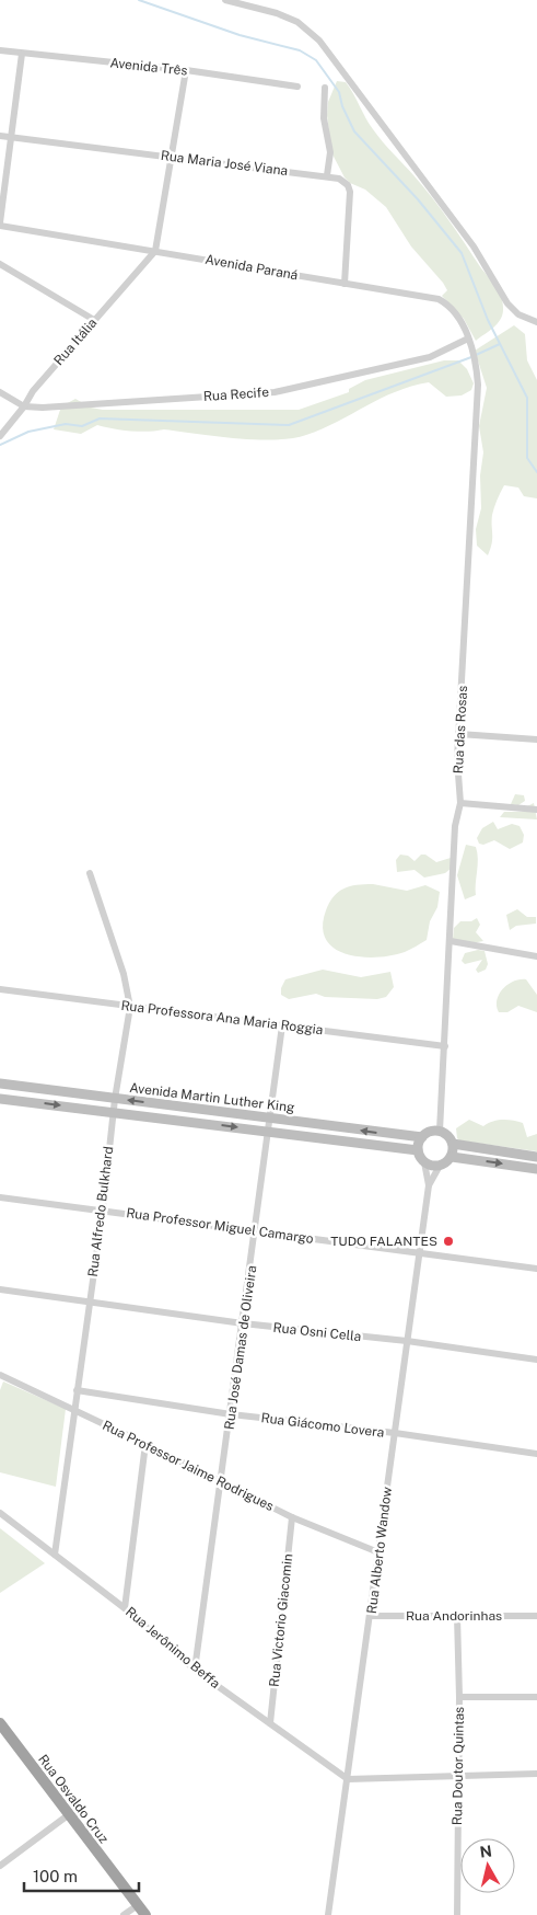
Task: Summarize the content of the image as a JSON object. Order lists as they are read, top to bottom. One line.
{"streets":{"highway":["Rua Osvaldo Cruz"],"main road":["Avenida Martin Luther King"],"street":["Avenida Três","Rua Maria José Viana","Avenida Paraná","Rua Itália","Rua Recife","Rua das Rosas","Rua Professora Ana Maria Roggia","Rua Alfredo Bulkhard","Rua Professor Miguel Camargo","Rua Osni Cella","Rua José Damas de Oliveira","Rua Giácomo Lovera","Rua Professor Jaime Rodrigues","Rua Alberto Wandow","Rua Andorinhas","Rua Victorio Giacomin","Rua Jerônimo Beffa","Rua Doutor Quintas"]},"crossings":[["Rua Maria José Viana","Avenida Paraná"],["Avenida Paraná","Rua Itália"],["Avenida Paraná","Rua Recife"],["Avenida Paraná","Rua das Rosas"],["Rua Itália","Rua Recife"],["Rua das Rosas","Rua Professora Ana Maria Roggia"],["Rua das Rosas","Avenida Martin Luther King"],["Rua das Rosas","Rua Alberto Wandow"],["Rua Professora Ana Maria Roggia","Rua Alfredo Bulkhard"],["Rua Professora Ana Maria Roggia","Rua José Damas de Oliveira"],["Avenida Martin Luther King","Rua Alfredo Bulkhard"],["Avenida Martin Luther King","Rua José Damas de Oliveira"],["Avenida Martin Luther King","Rua Alberto Wandow"],["Rua Alfredo Bulkhard","Rua Professor Miguel Camargo"],["Rua Alfredo Bulkhard","Rua Osni Cella"],["Rua Alfredo Bulkhard","Rua Giácomo Lovera"],["Rua Alfredo Bulkhard","Rua Professor Jaime Rodrigues"],["Rua Alfredo Bulkhard","Rua Jerônimo Beffa"],["Rua Professor Miguel Camargo","Rua José Damas de Oliveira"],["Rua Professor Miguel Camargo","Rua Alberto Wandow"],["Rua Osni Cella","Rua José Damas de Oliveira"],["Rua Osni Cella","Rua Alberto Wandow"],["Rua José Damas de Oliveira","Rua Giácomo Lovera"],["Rua José Damas de Oliveira","Rua Professor Jaime Rodrigues"],["Rua José Damas de Oliveira","Rua Jerônimo Beffa"],["Rua Giácomo Lovera","Rua Alberto Wandow"],["Rua Professor Jaime Rodrigues","Rua Alberto Wandow"],["Rua Professor Jaime Rodrigues","Rua Victorio Giacomin"],["Rua Alberto Wandow","Rua Andorinhas"],["Rua Alberto Wandow","Rua Jerônimo Beffa"],["Rua Andorinhas","Rua Doutor Quintas"],["Rua Victorio Giacomin","Rua Jerônimo Beffa"]],"places":["TUDO FALANTES"],"scale_bar":"100 m","north":"top"}
